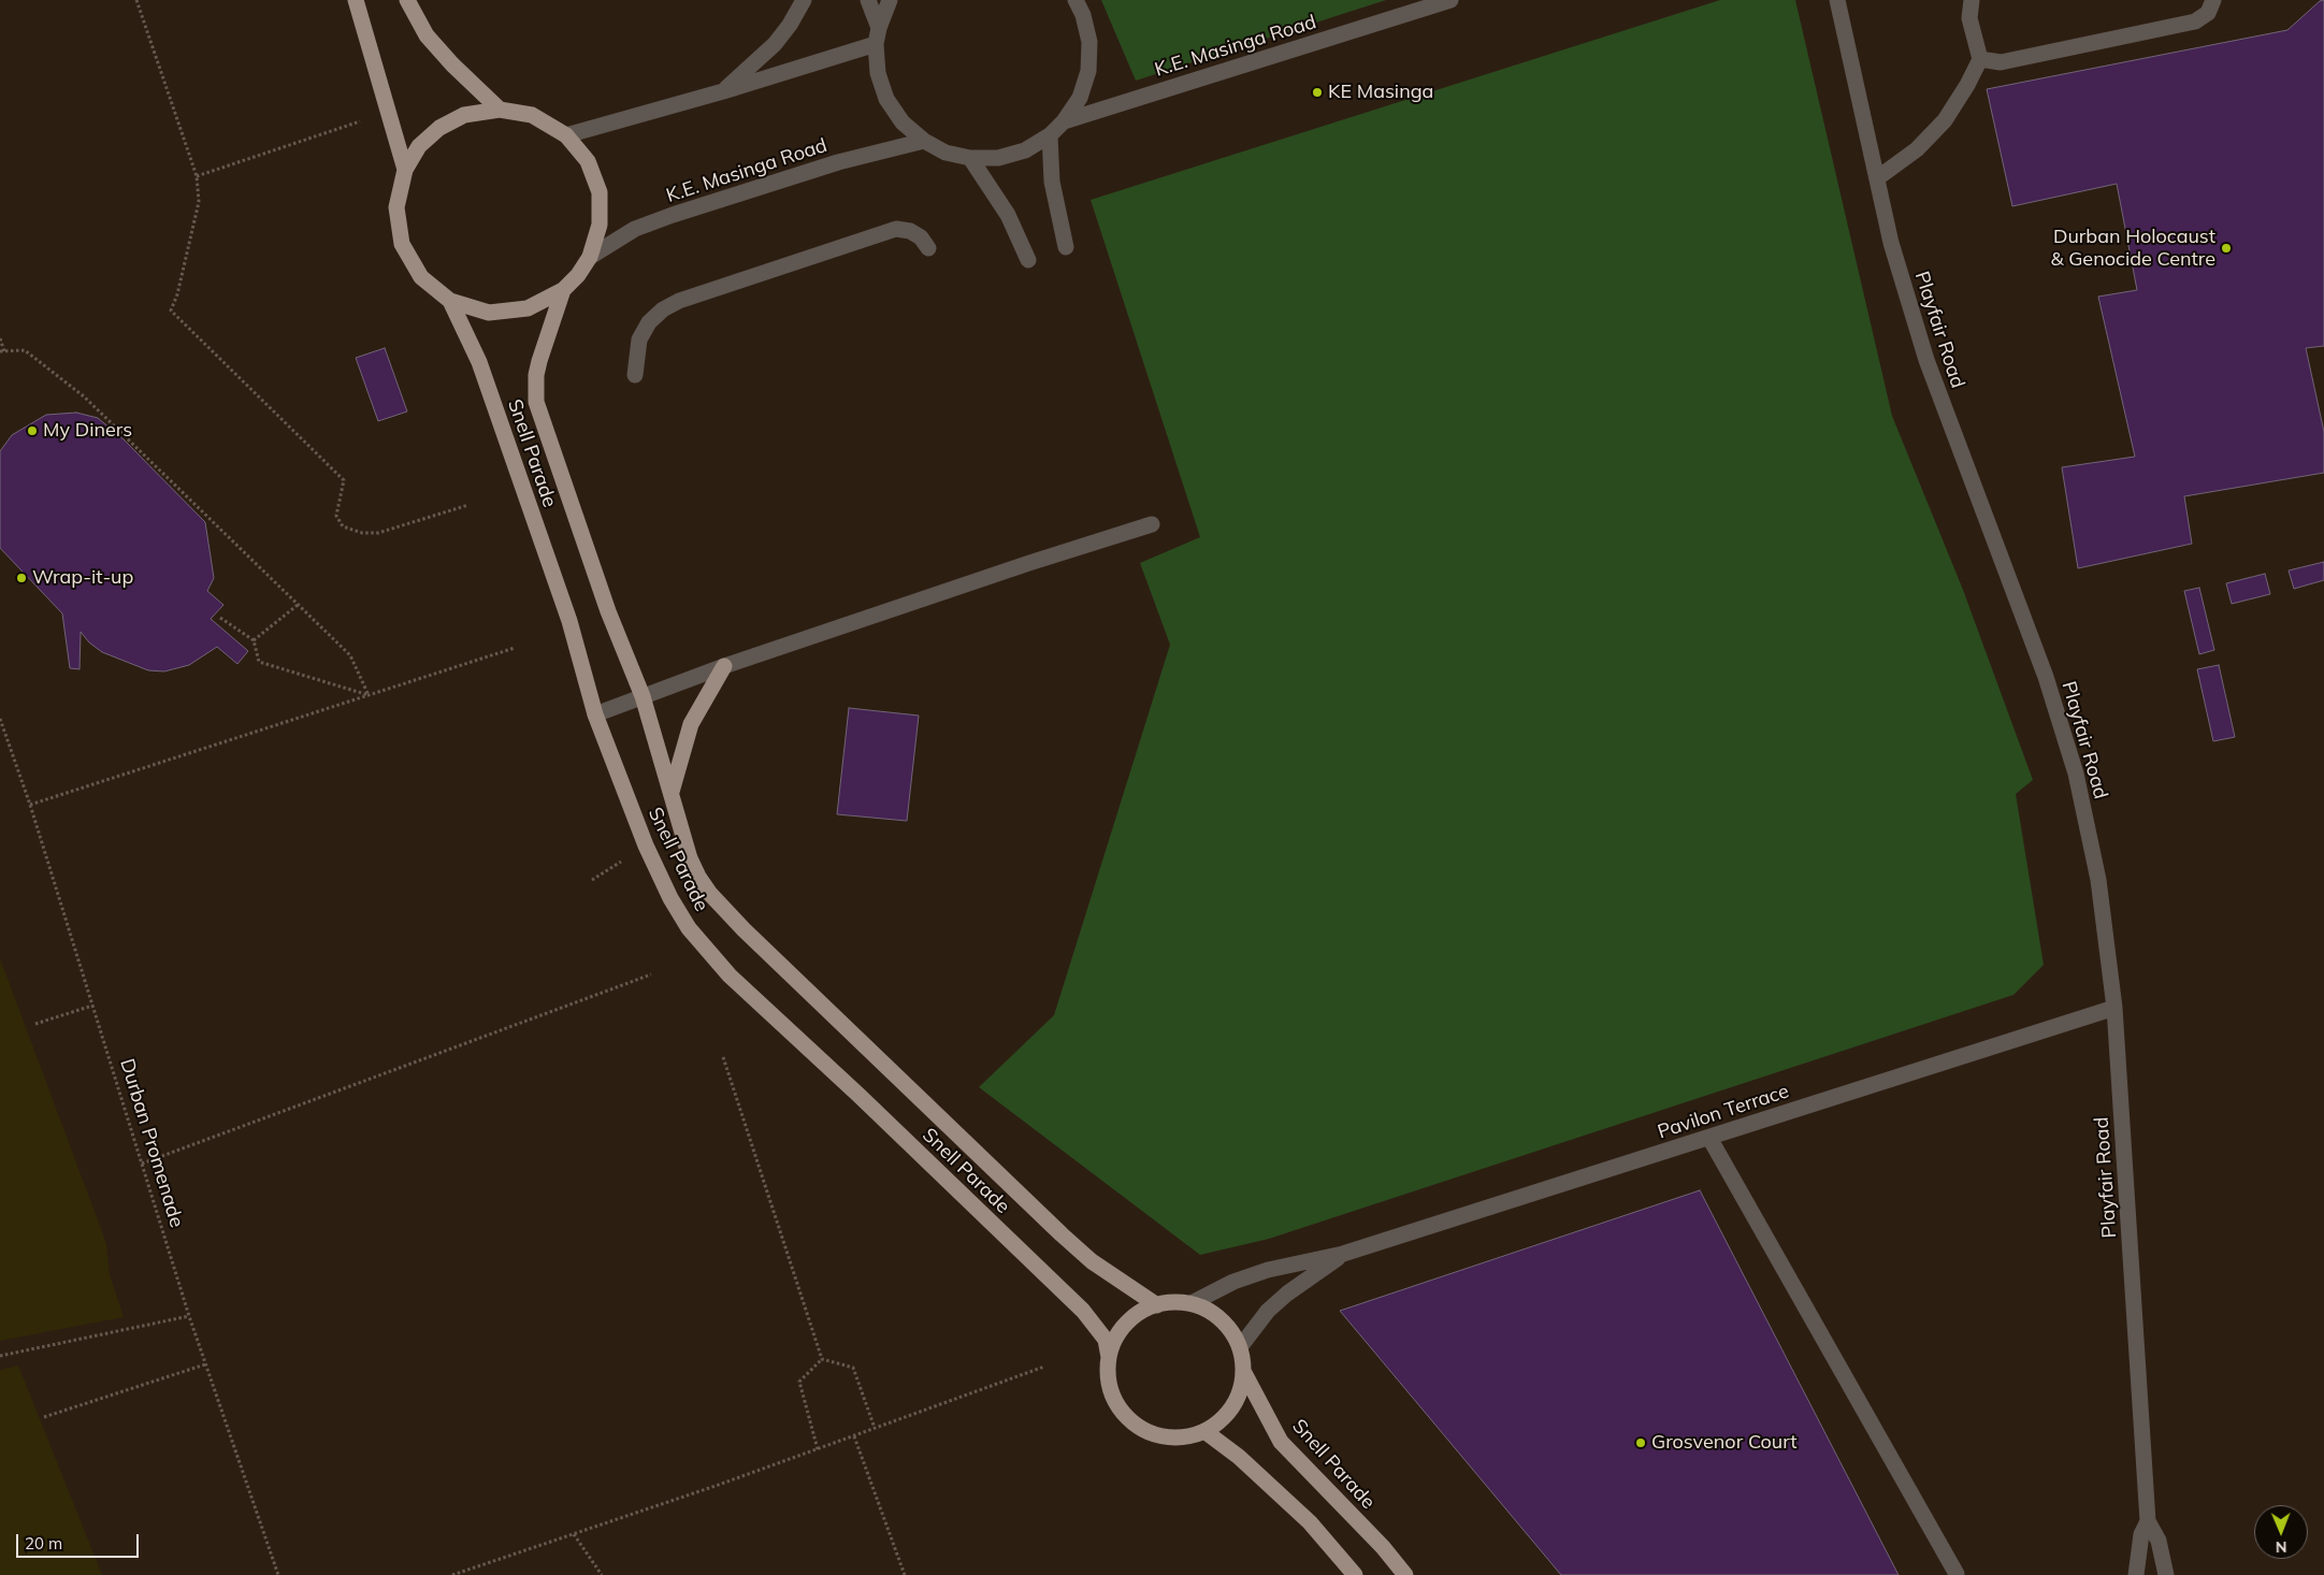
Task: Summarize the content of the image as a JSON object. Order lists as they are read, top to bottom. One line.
{"streets":{"main road":["Snell Parade"],"street":["K.E. Masinga Road","Playfair Road","Pavilon Terrace"],"path":["Durban Promenade"]},"crossings":[["Playfair Road","Pavilon Terrace"],["Snell Parade","Pavilon Terrace"]],"places":["KE Masinga","Durban Holocaust & Genocide Centre","My Diners","Wrap-it-up","Grosvenor Court"],"scale_bar":"20 m","north":"bottom"}
